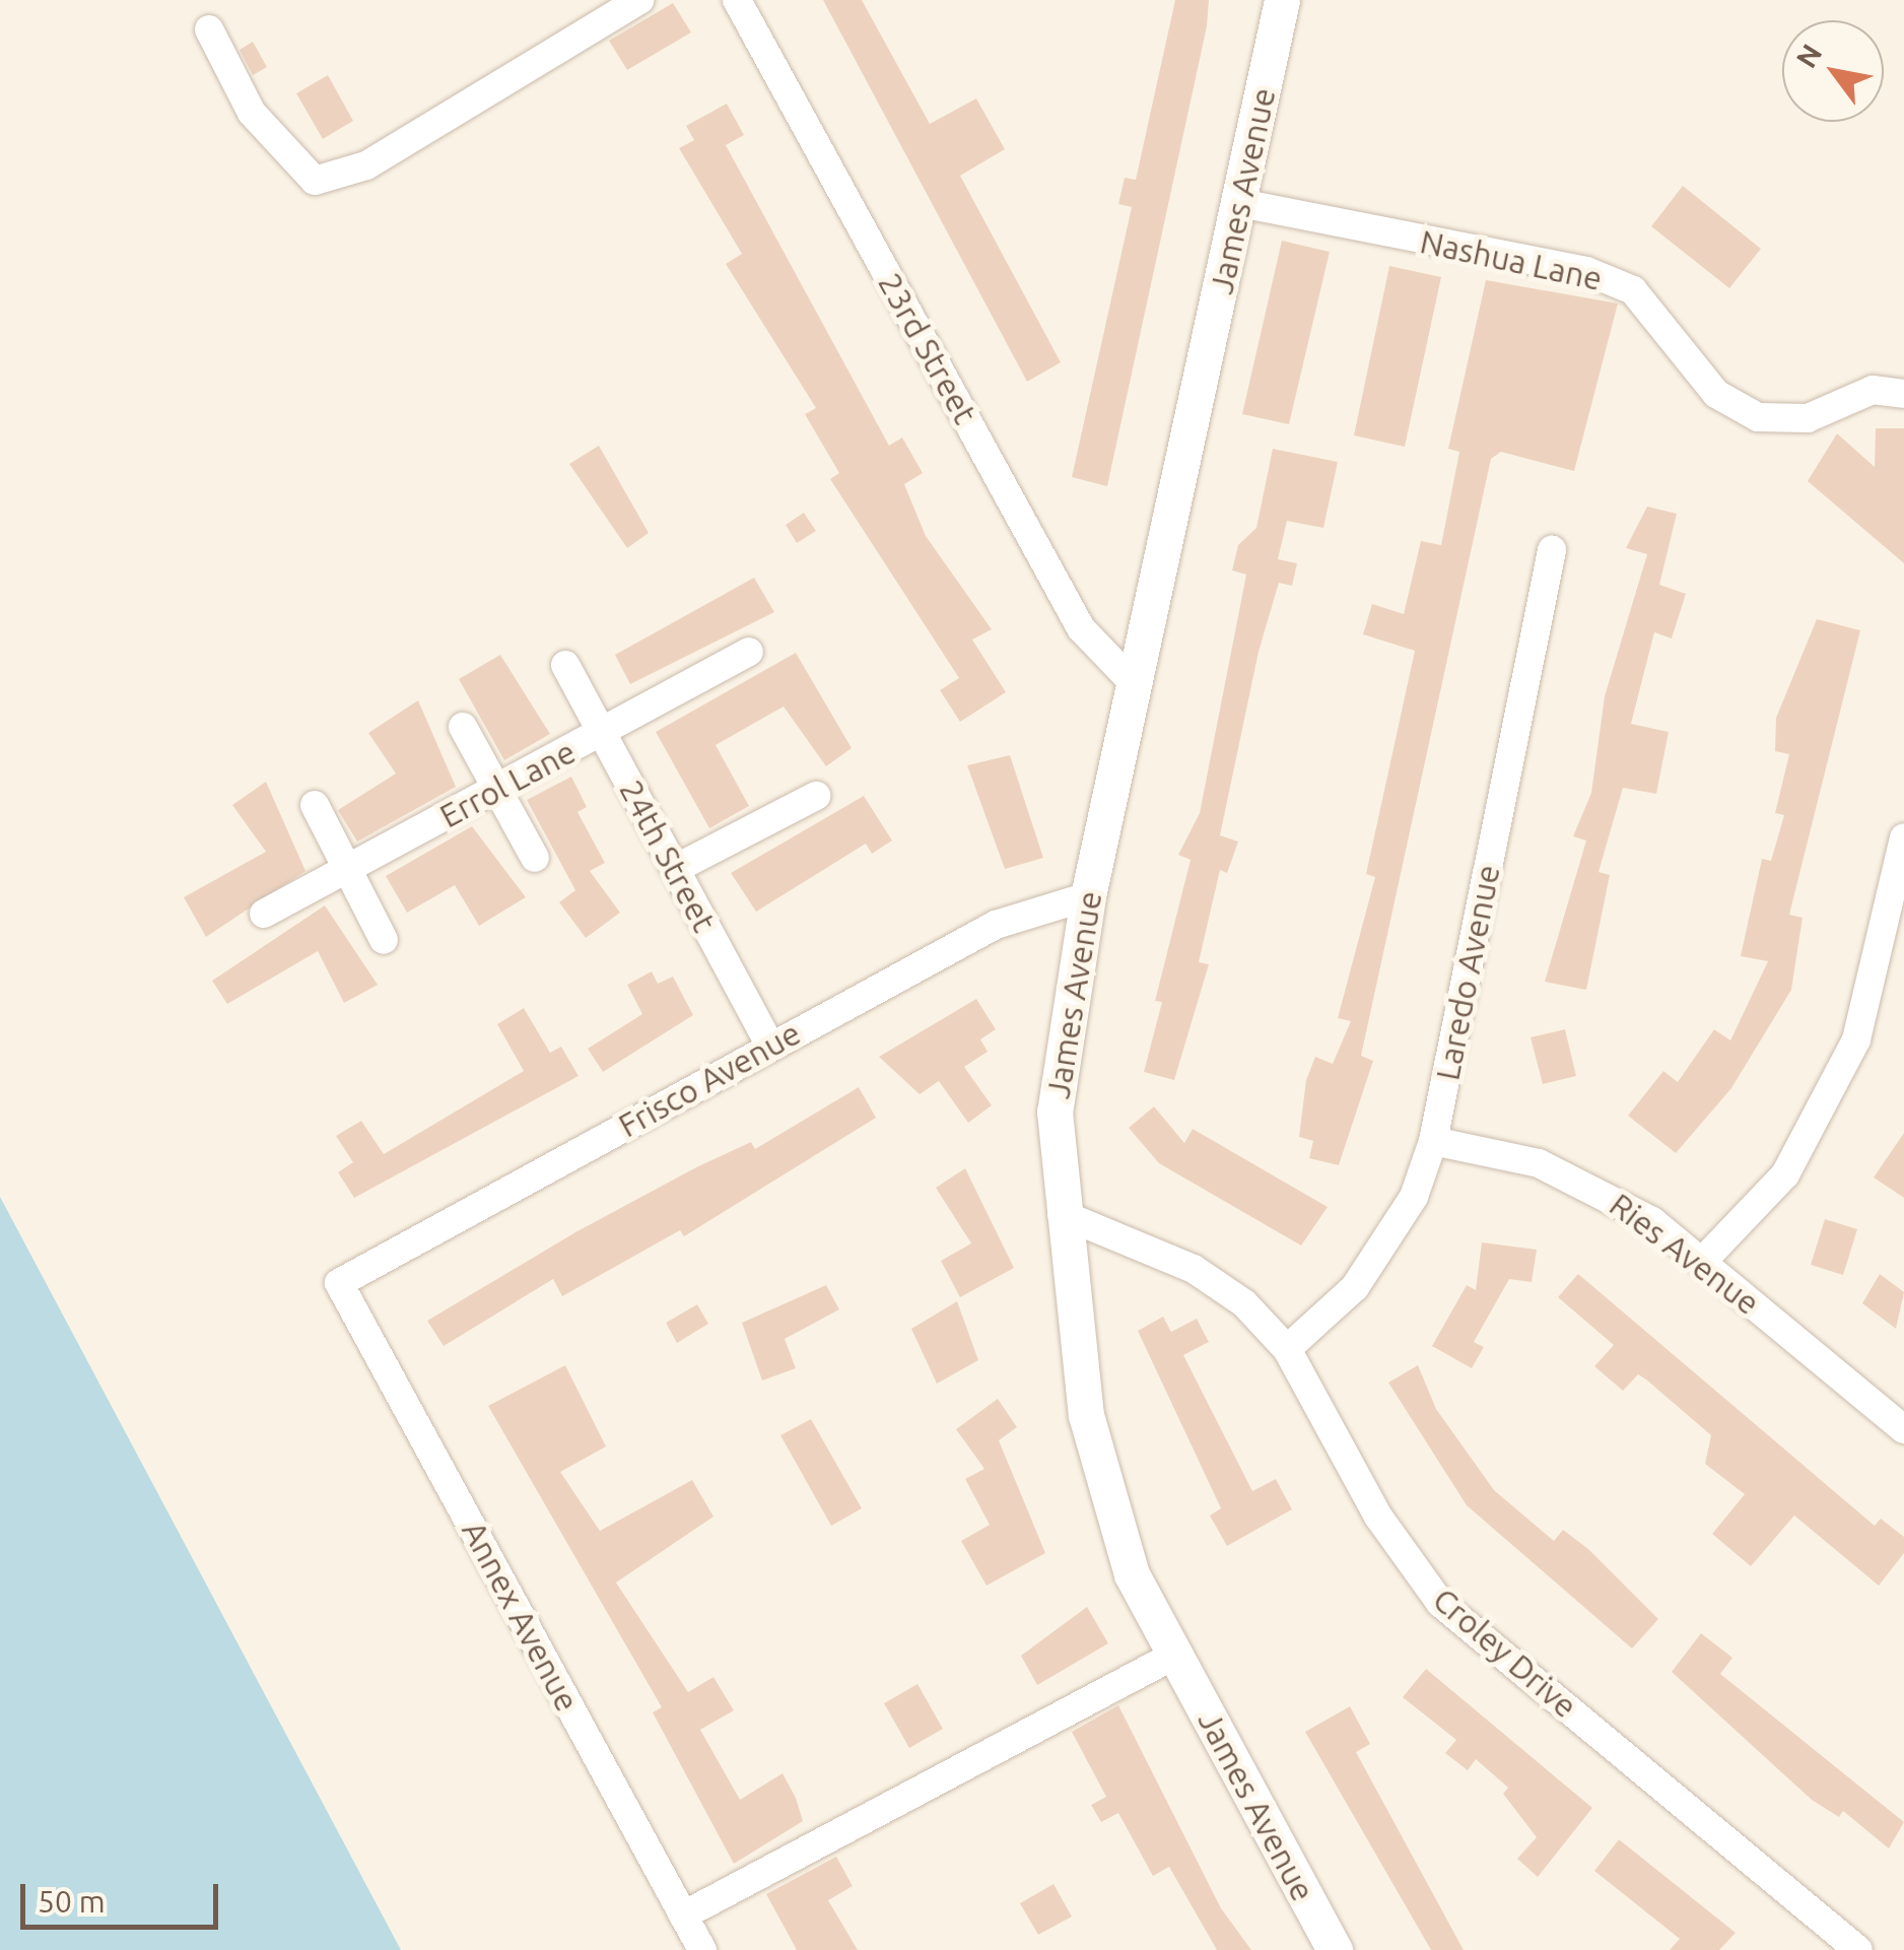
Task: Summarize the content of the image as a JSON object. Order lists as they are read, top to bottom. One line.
{"streets":{"street":["James Avenue","Nashua Lane","23rd Street","Errol Lane","24th Street","Laredo Avenue","Frisco Avenue","Ries Avenue","Annex Avenue","Croley Drive"]},"crossings":[["James Avenue","Nashua Lane"],["James Avenue","23rd Street"],["James Avenue","Frisco Avenue"],["James Avenue","Croley Drive"],["Errol Lane","24th Street"],["24th Street","Frisco Avenue"],["Laredo Avenue","Ries Avenue"],["Laredo Avenue","Croley Drive"],["Frisco Avenue","Annex Avenue"]],"scale_bar":"50 m","north":"top left"}
